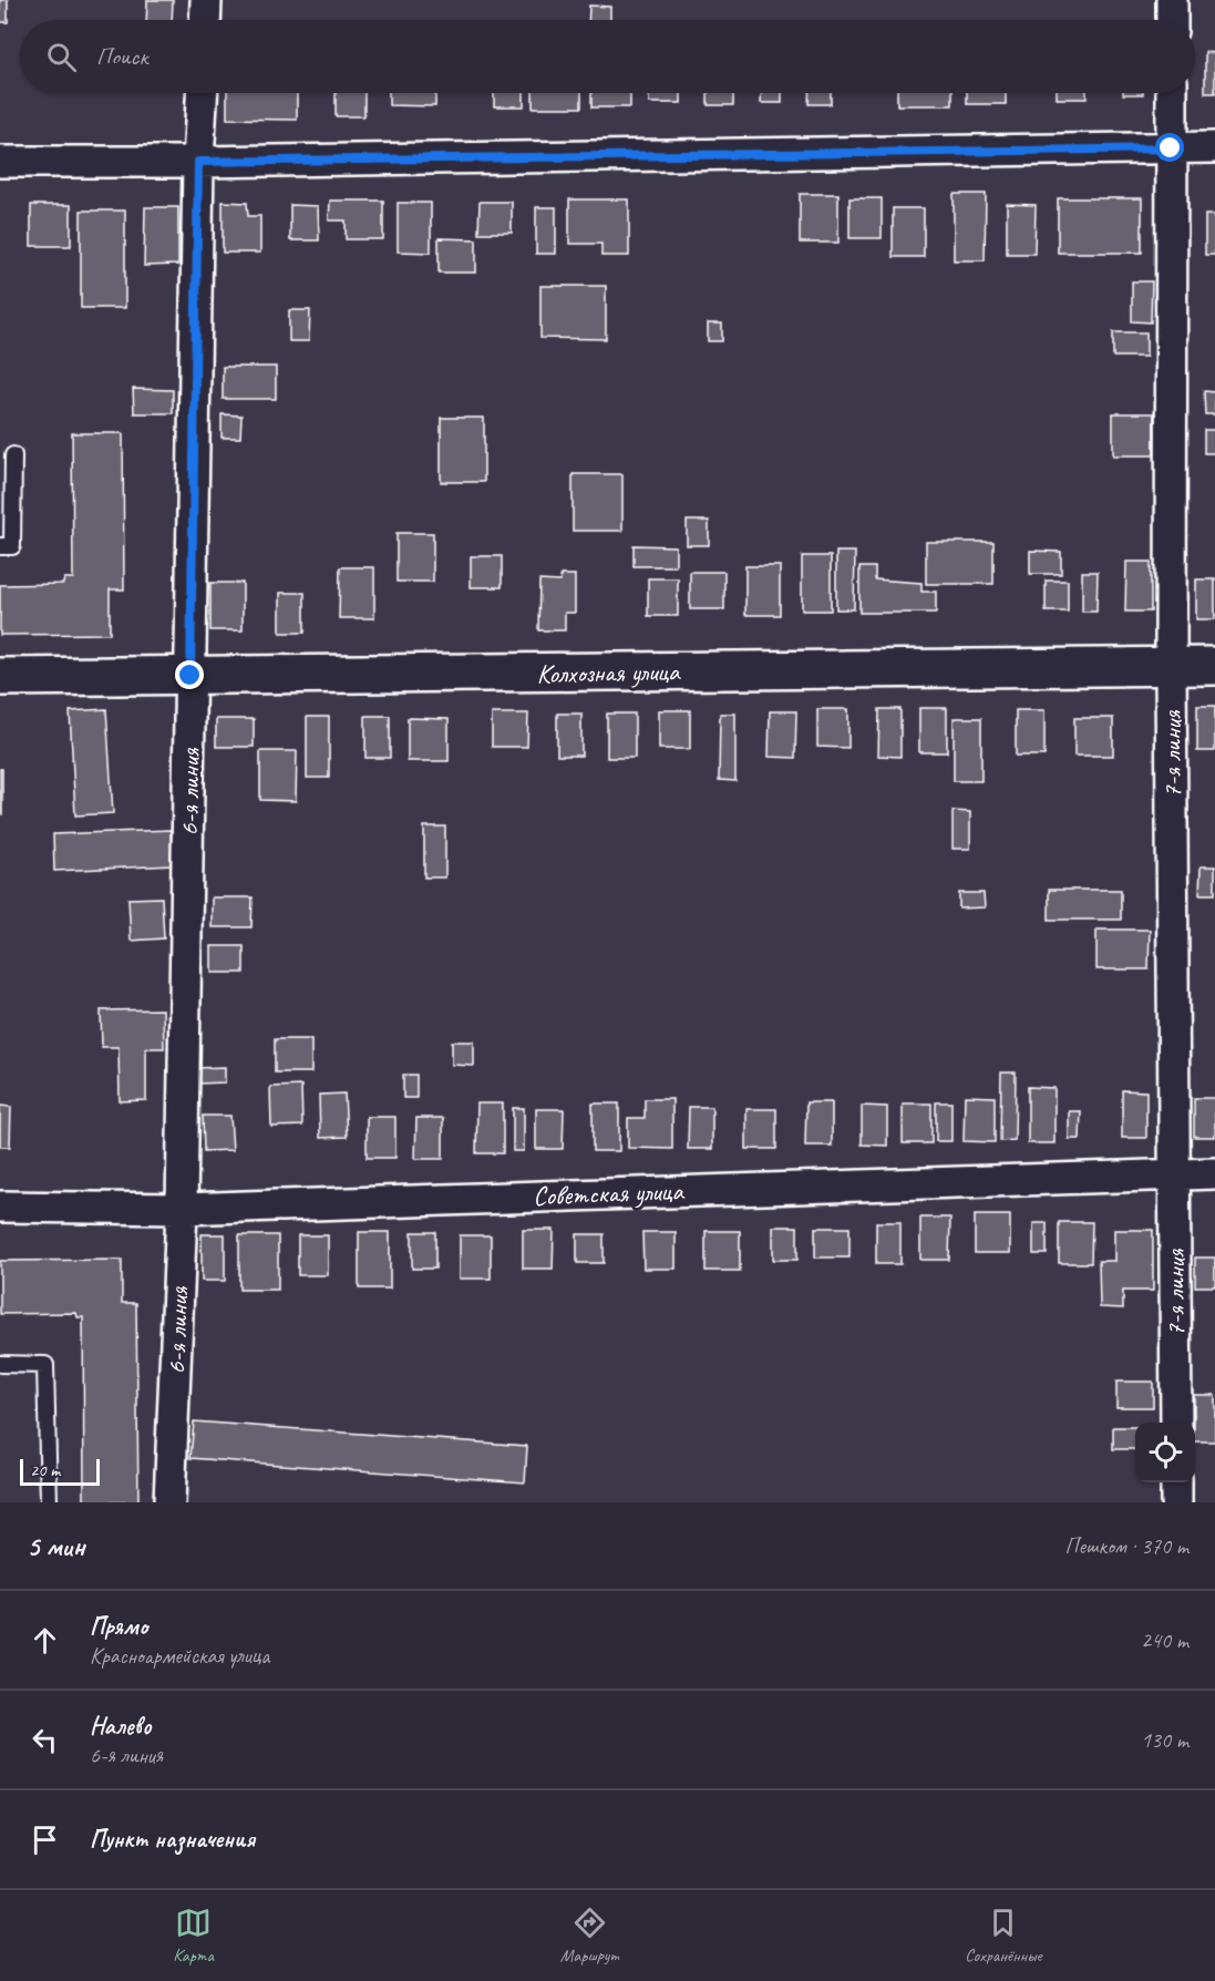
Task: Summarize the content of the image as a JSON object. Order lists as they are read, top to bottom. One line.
{"streets":{"street":["Колхозная улица","7-я линия","6-я линия","Советская улица"]},"crossings":[["Колхозная улица","7-я линия"],["Колхозная улица","6-я линия"],["7-я линия","Советская улица"],["6-я линия","Советская улица"]],"scale_bar":"20 m","page":{"search":"Поиск","scale":"20 m","heading":["5 мин","Пешком · 370 m"],"list":[["Прямо","Красноармейская улица","240 m"],["Налево","6-я линия","130 m"],"Пункт назначения"],"nav":["Карта","Маршрут","Сохранённые"]}}
